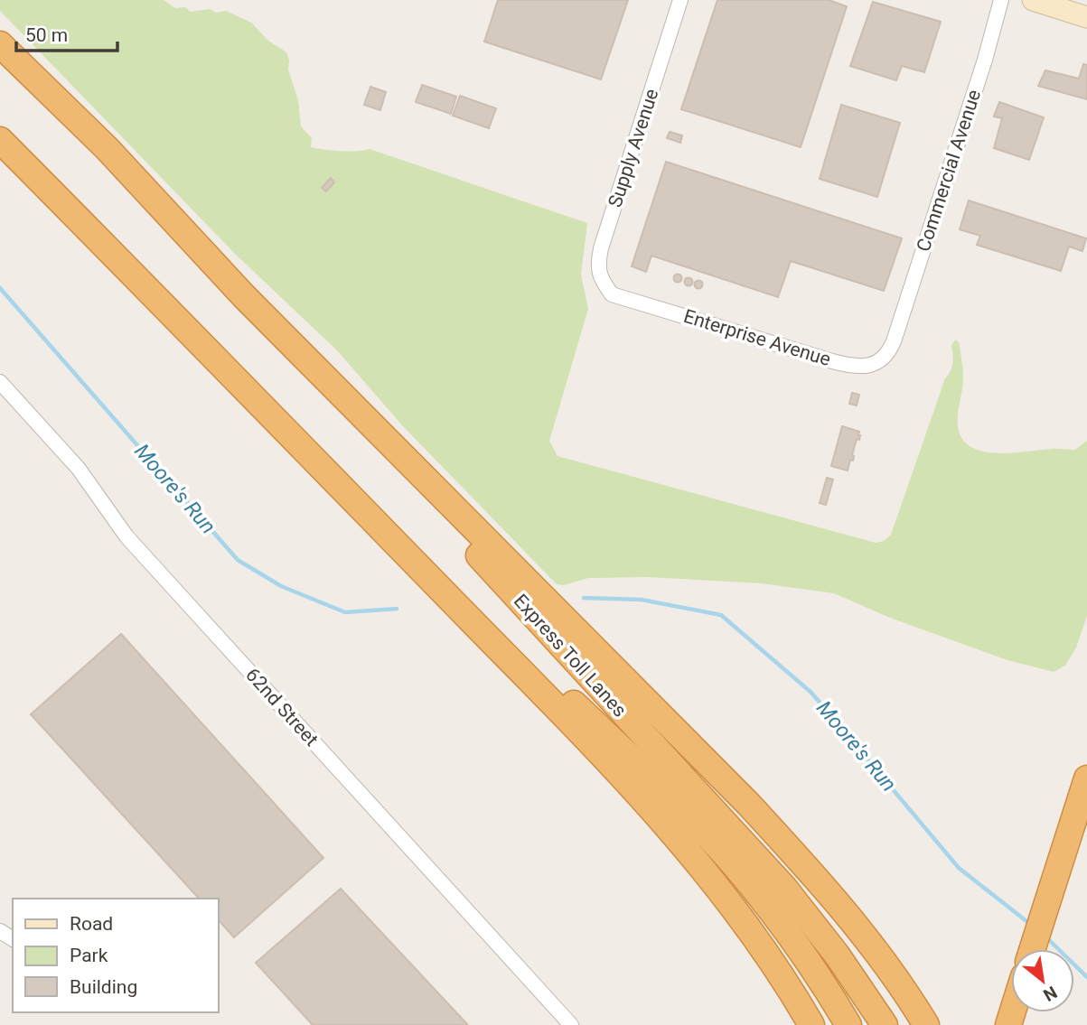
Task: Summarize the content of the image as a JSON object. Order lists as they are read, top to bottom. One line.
{"streets":{"highway":["Express Toll Lanes"],"street":["Supply Avenue","Commercial Avenue","Enterprise Avenue","62nd Street"]},"crossings":[["Supply Avenue","Enterprise Avenue"],["Commercial Avenue","Enterprise Avenue"]],"water":["Moore's Run"],"legend":["Road","Park","Building"],"scale_bar":"50 m","north":"bottom right"}
